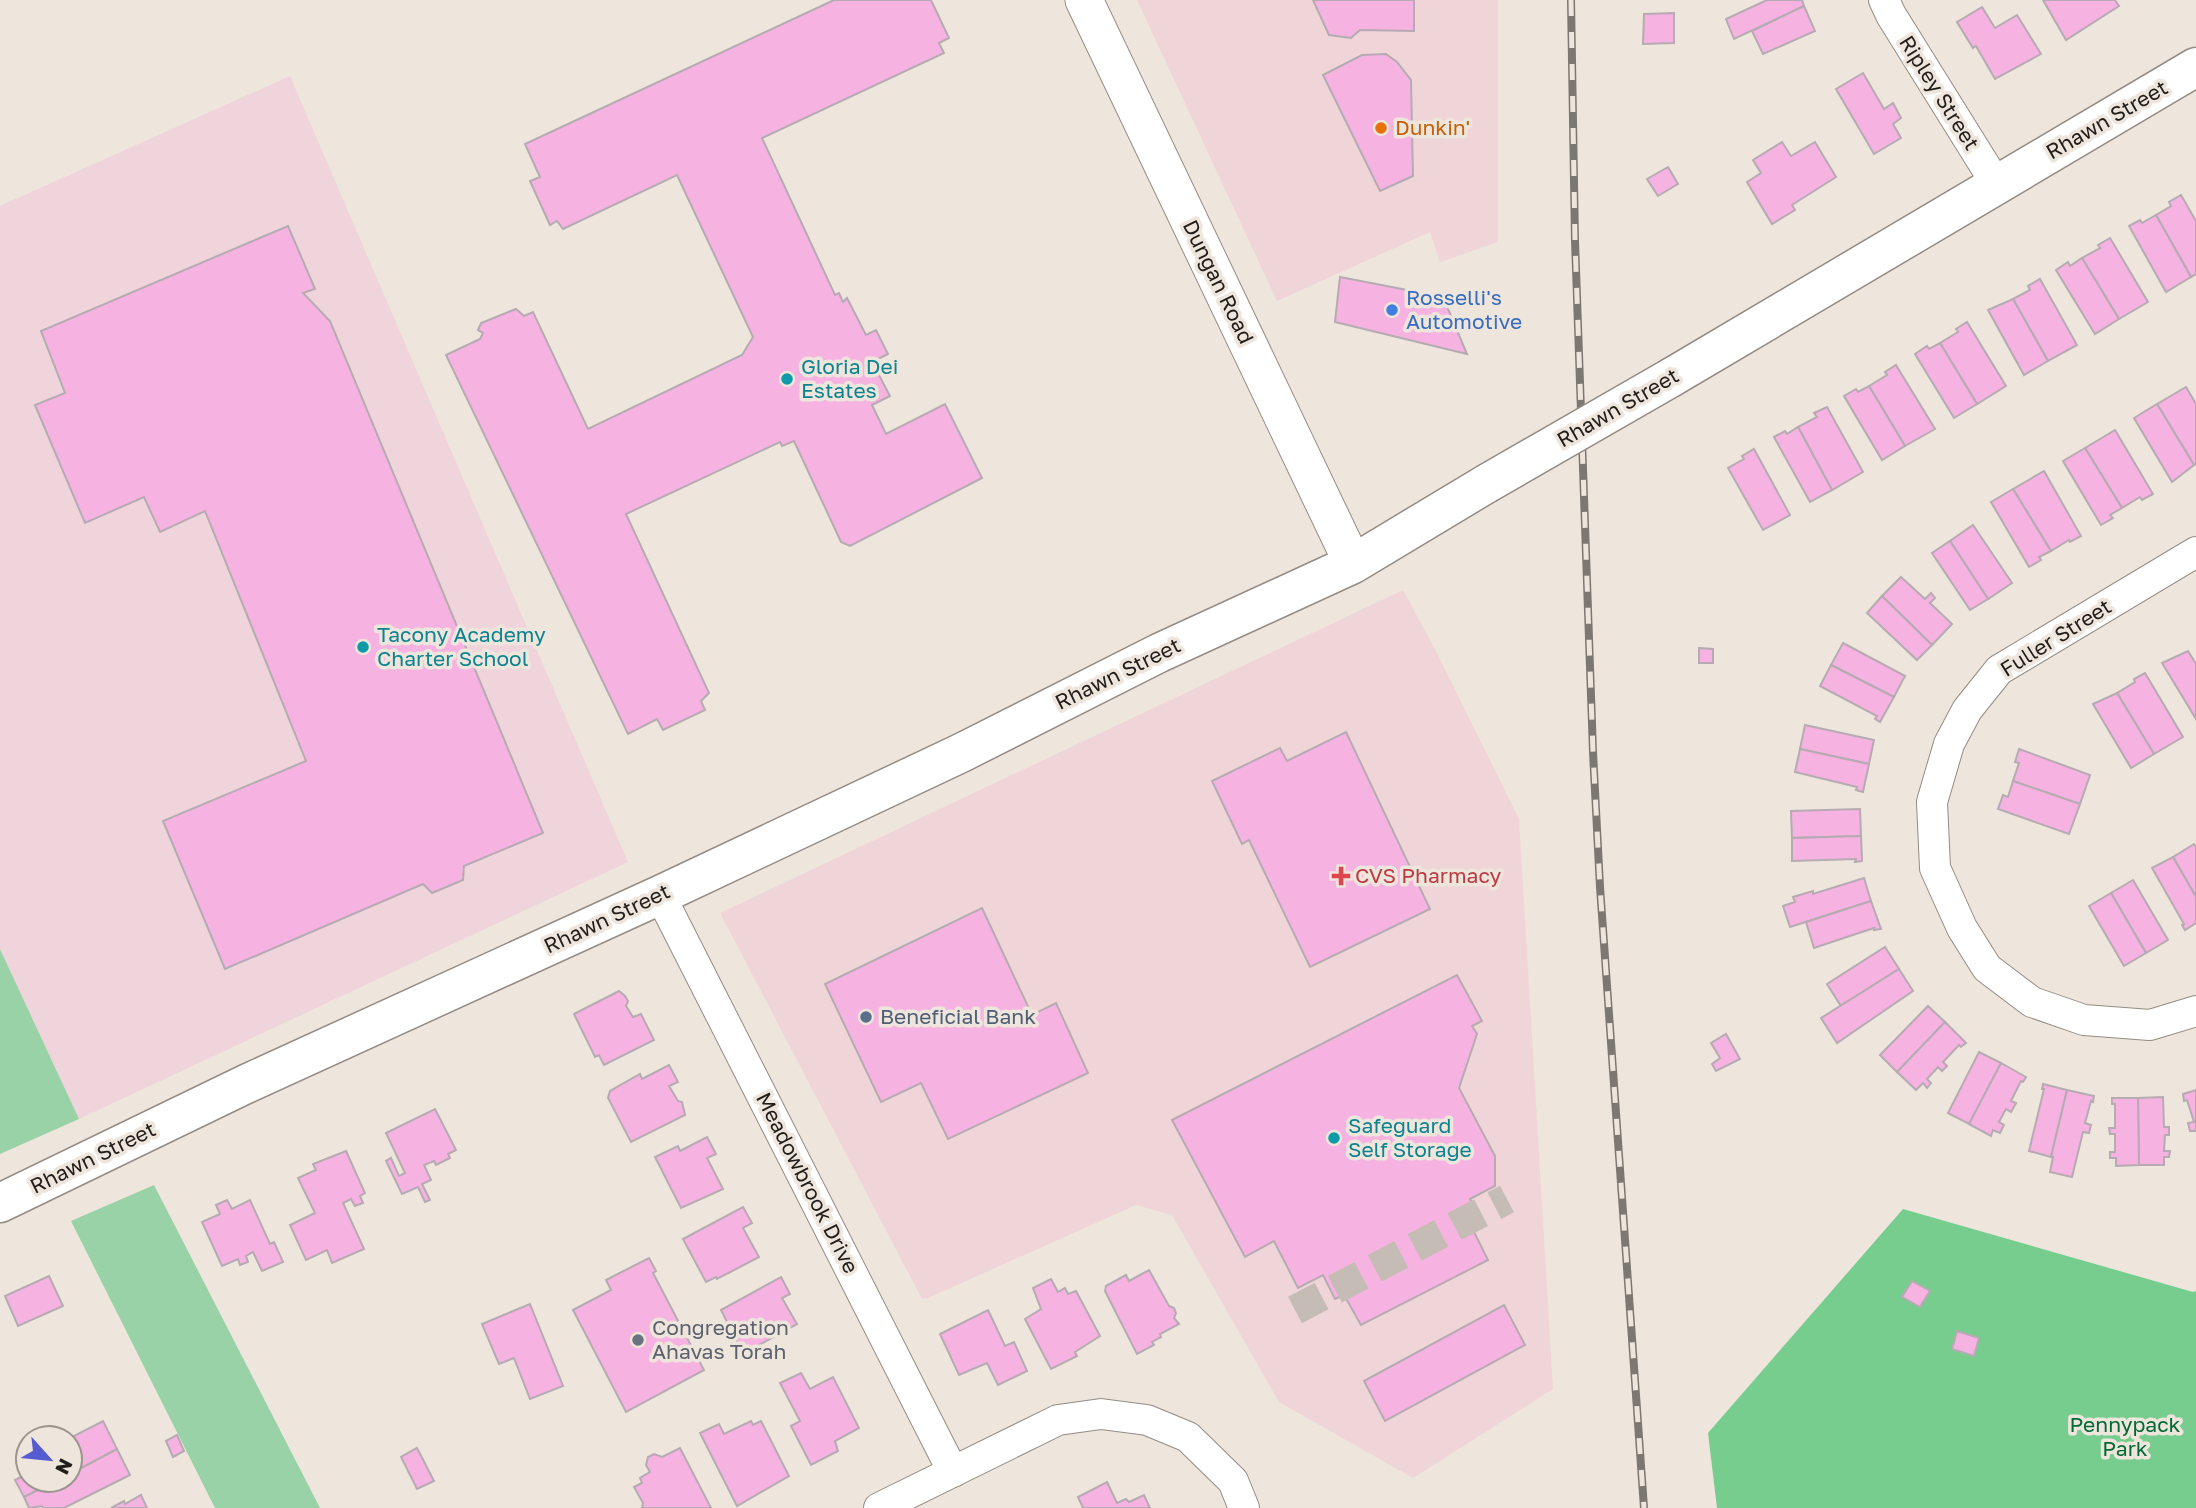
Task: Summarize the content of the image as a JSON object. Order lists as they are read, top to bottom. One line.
{"streets":{"main road":["Rhawn Street"],"street":["Ripley Street","Dungan Road","Fuller Street","Meadowbrook Drive"]},"crossings":[["Ripley Street","Rhawn Street"],["Rhawn Street","Dungan Road"],["Rhawn Street","Meadowbrook Drive"]],"parks":["Pennypack Park"],"places":{"other":["Dunkin'","Rosselli's Automotive","Gloria Dei Estates","Tacony Academy Charter School","Beneficial Bank","Safeguard Self Storage","Congregation Ahavas Torah"],"health":["CVS Pharmacy"]},"north":"bottom right"}
